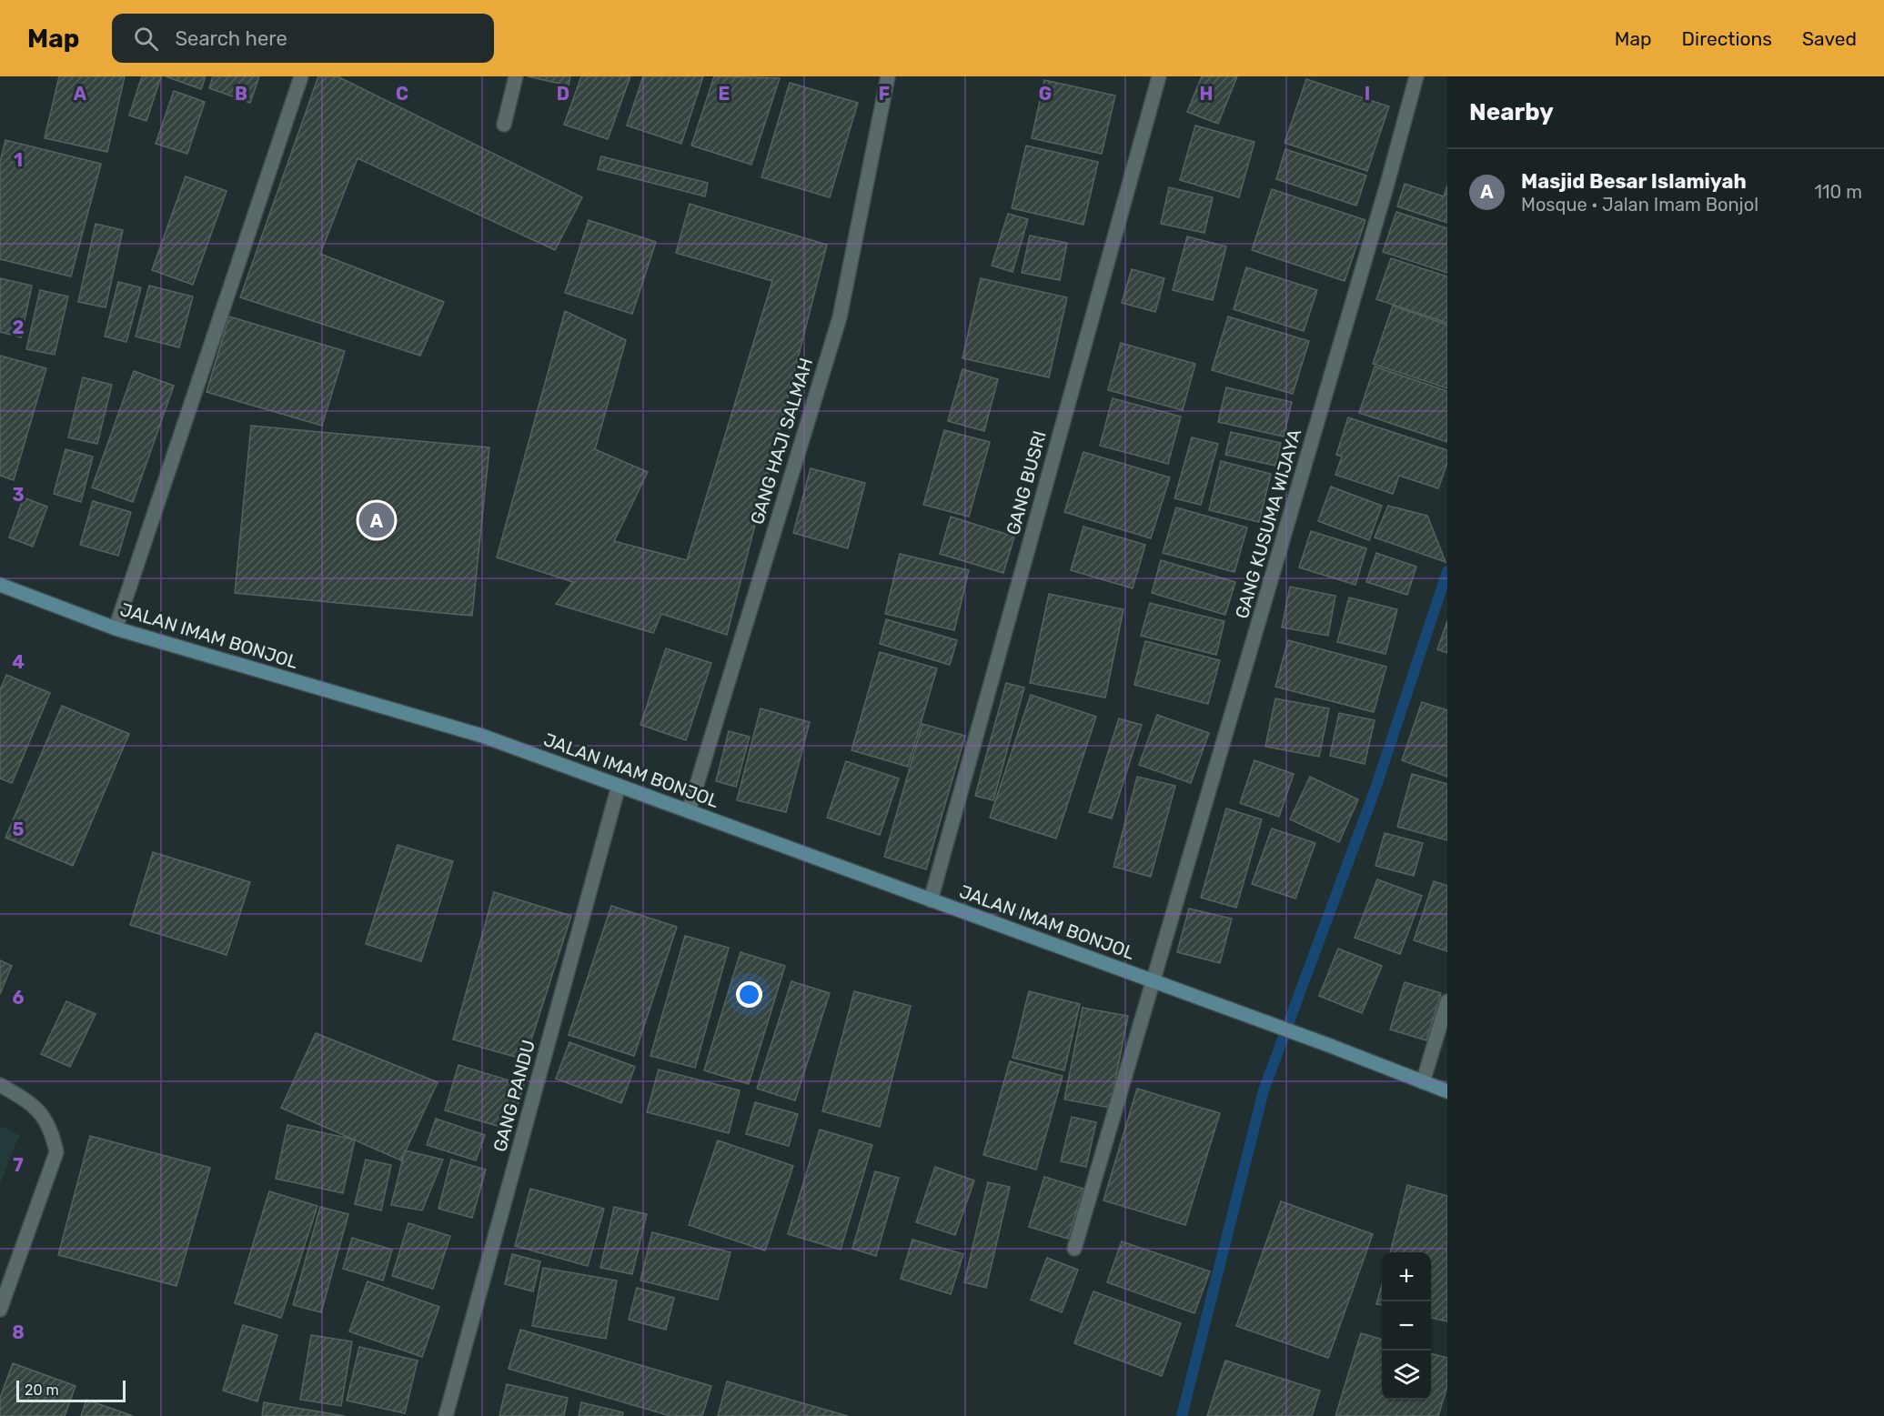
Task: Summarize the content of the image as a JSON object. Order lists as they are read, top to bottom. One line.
{"streets":{"main road":["JALAN IMAM BONJOL"],"street":["GANG HAJI SALMAH","GANG BUSRI","GANG KUSUMA WIJAYA","GANG PANDU"]},"crossings":[["GANG HAJI SALMAH","JALAN IMAM BONJOL"],["GANG BUSRI","JALAN IMAM BONJOL"],["GANG KUSUMA WIJAYA","JALAN IMAM BONJOL"],["JALAN IMAM BONJOL","GANG PANDU"]],"scale_bar":"20 m","page":{"header":"Map","search":"Search here","nav":["Map","Directions","Saved"],"heading":"Nearby","list":[{"mark":"A","name":"Masjid Besar Islamiyah","note":"Mosque · Jalan Imam Bonjol","value":"110 m"}],"pins":"A","map_buttons":["+","−"],"scale":"20 m"},"grid":{"columns":["A","B","C","D","E","F","G","H","I"],"rows":["1","2","3","4","5","6","7","8"]}}
